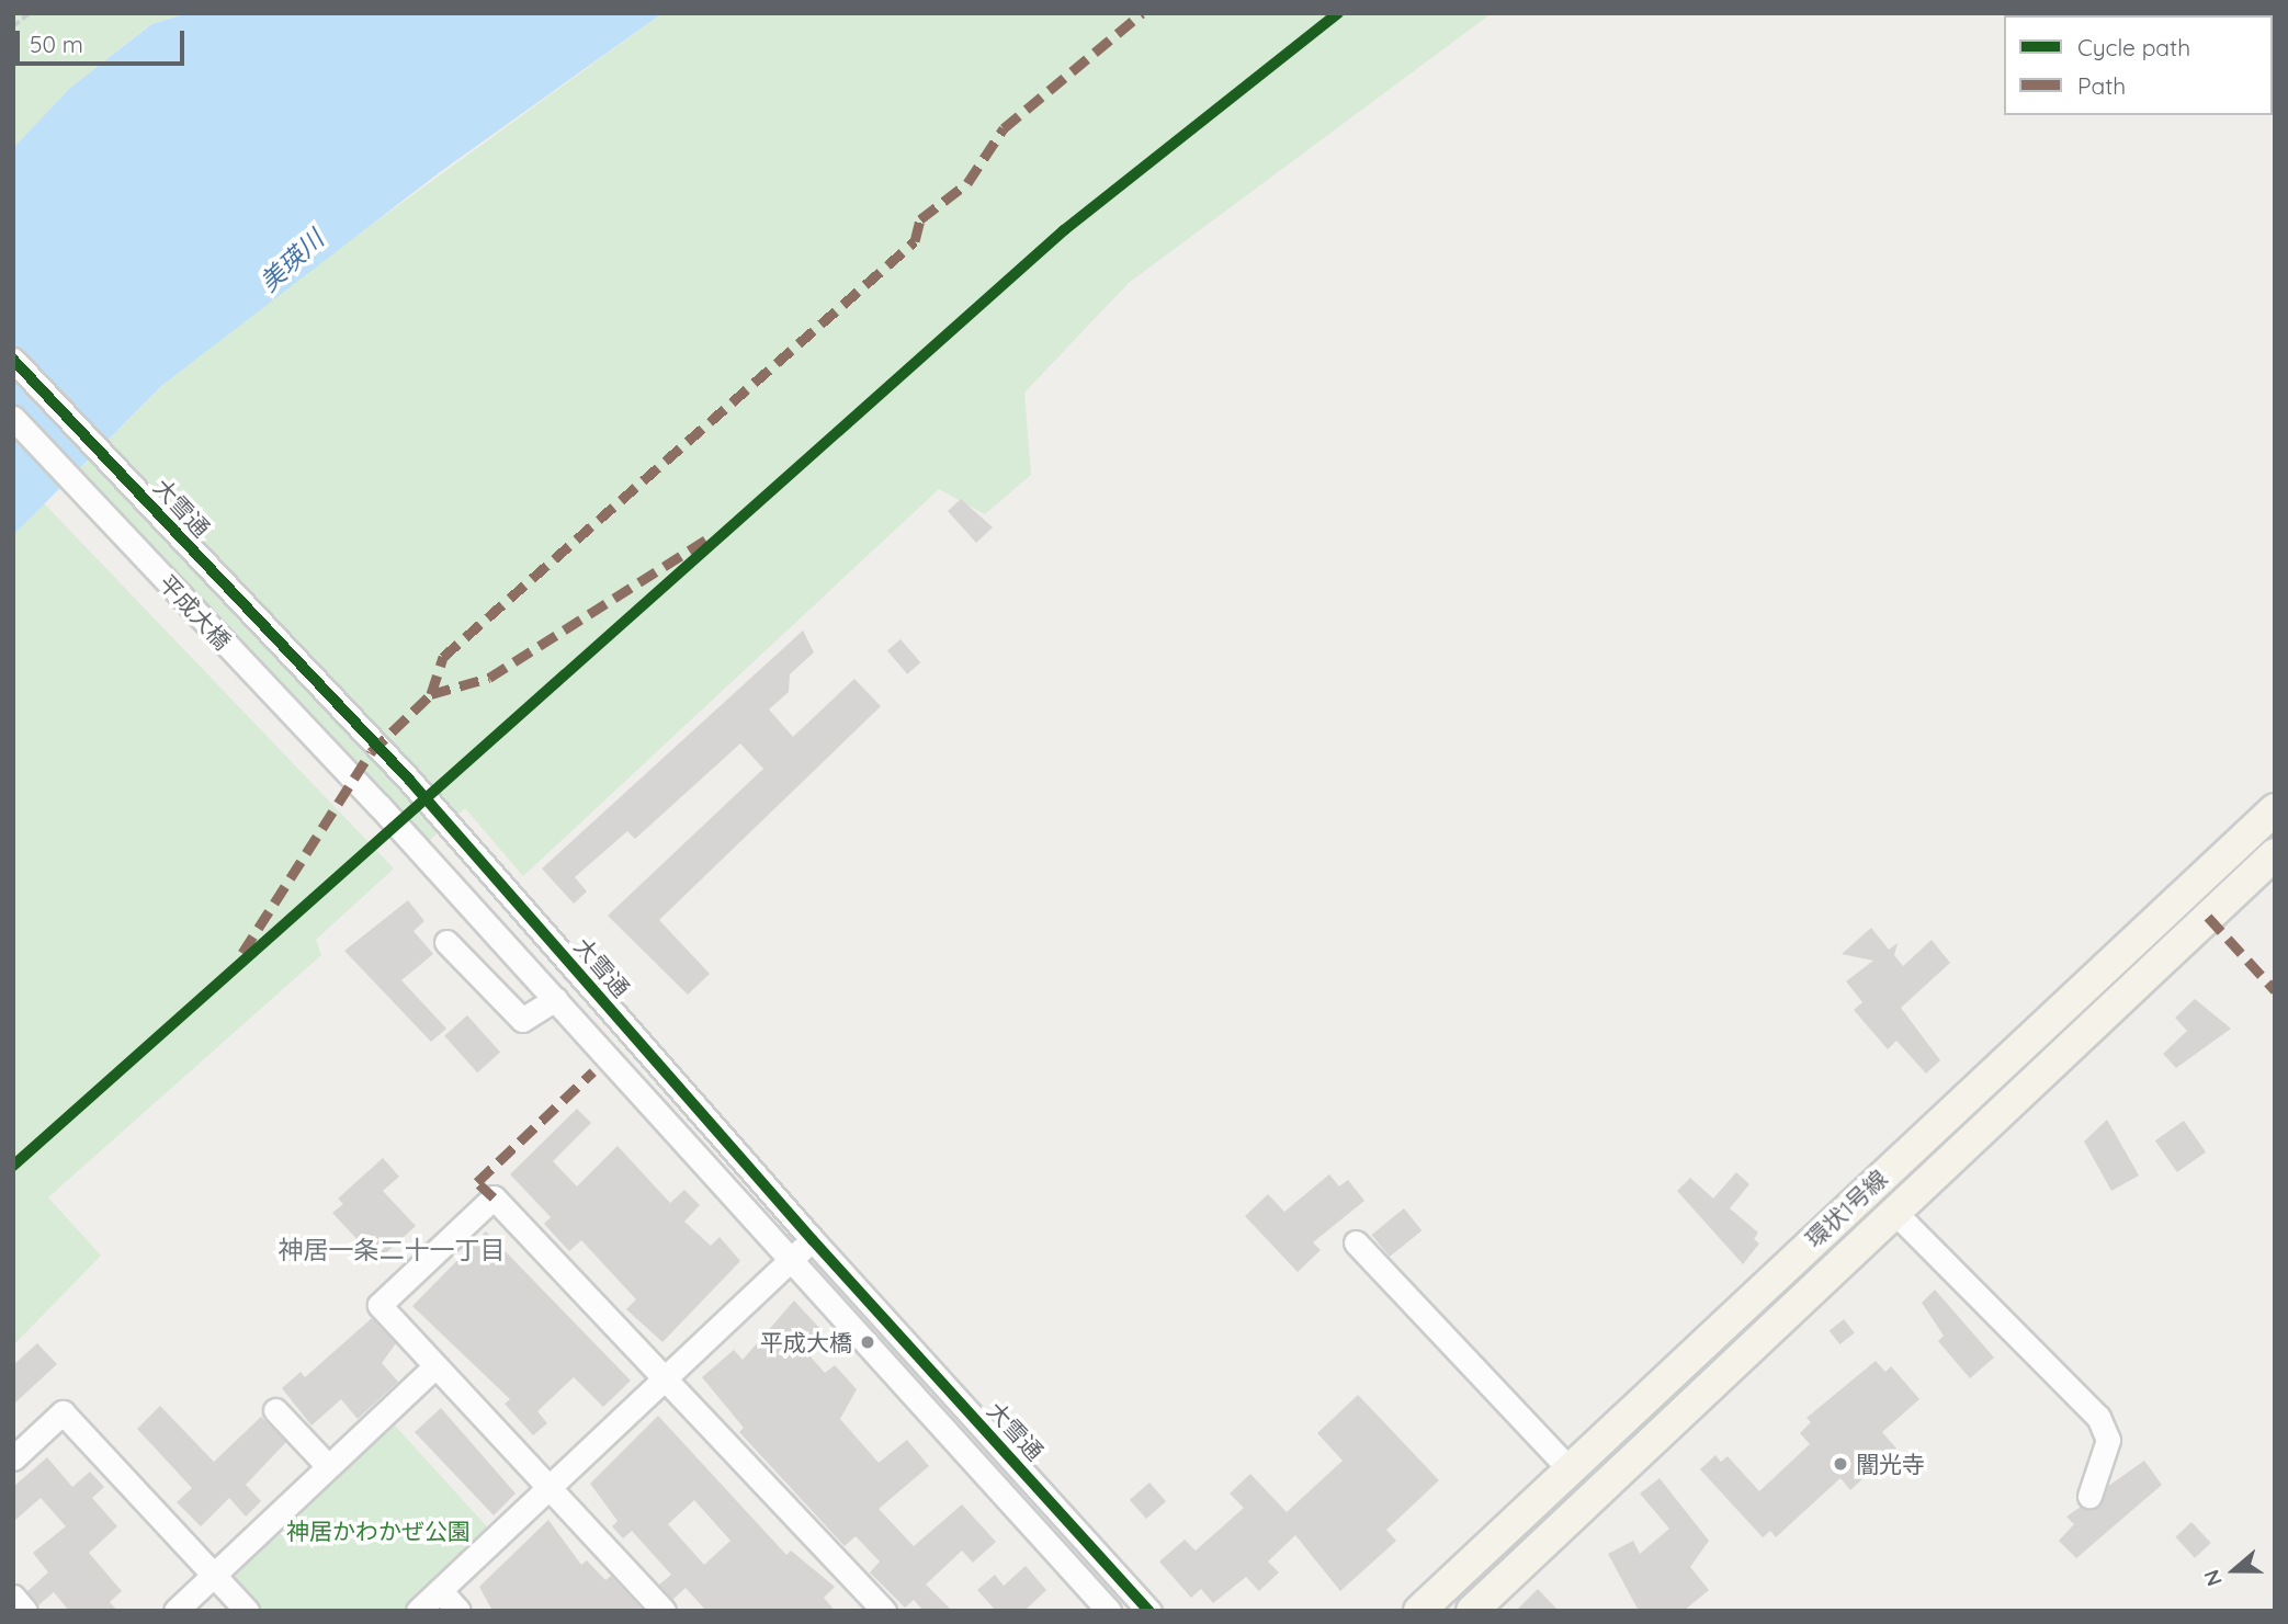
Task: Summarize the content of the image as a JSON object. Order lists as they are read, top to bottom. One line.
{"streets":{"main road":["環状1号線"],"street":["大雪通","平成大橋"]},"districts":["神居一条二十一丁目"],"water":["美瑛川"],"parks":["神居かわかぜ公園"],"places":["平成大橋","闇光寺"],"legend":["Cycle path","Path"],"scale_bar":"50 m","north":"left"}
